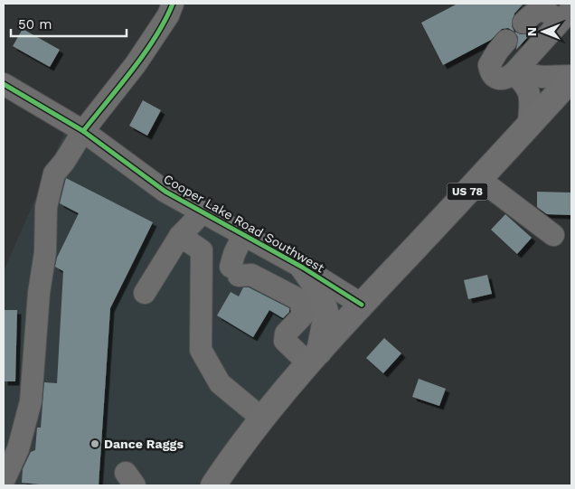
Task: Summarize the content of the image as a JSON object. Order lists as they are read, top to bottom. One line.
{"streets":{"main road":["US 78"],"street":["Cooper Lake Road Southwest"]},"crossings":[["US 78","Cooper Lake Road Southwest"]],"places":["Dance Raggs"],"scale_bar":"50 m","north":"left"}
